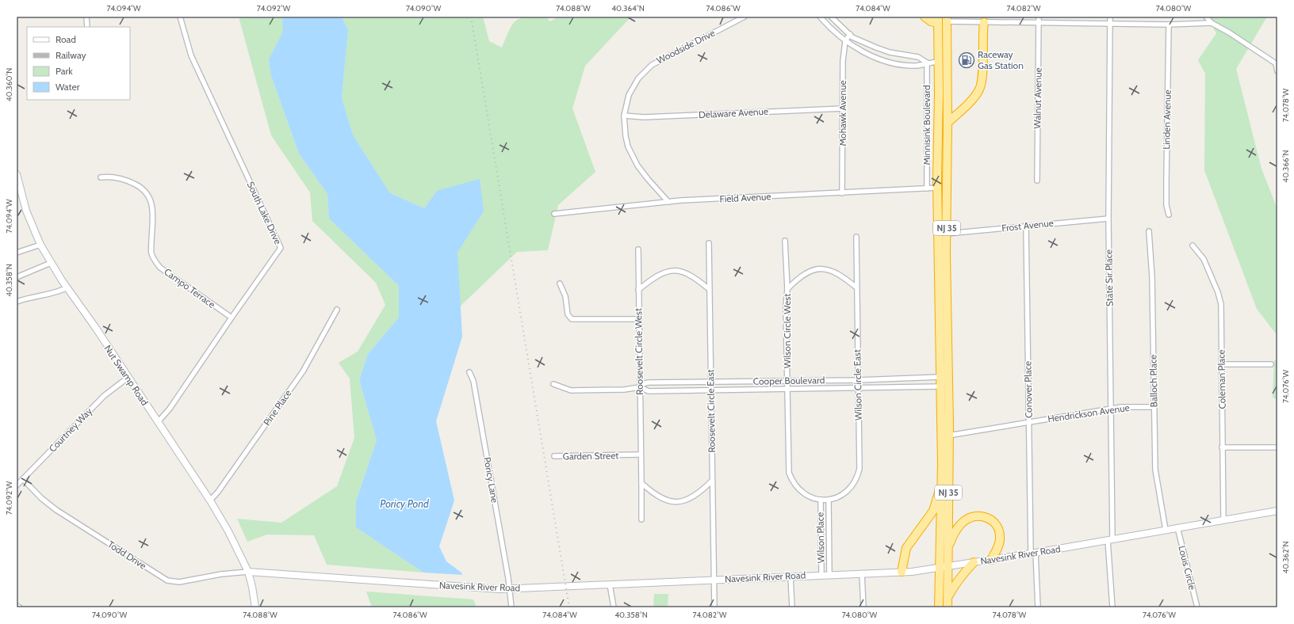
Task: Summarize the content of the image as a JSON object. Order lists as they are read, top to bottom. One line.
{"streets":{"highway":["NJ 35"],"main road":["Nut Swamp Road","Navesink River Road"],"street":["Woodside Drive","Walnut Avenue","Delaware Avenue","Mohawk Avenue","Linden Avenue","Minnisink Boulevard","Field Avenue","South Lake Drive","Frost Avenue","State Sir Place","Campo Terrace","Wilson Circle West","Roosevelt Circle West","Coleman Place","Cooper Boulevard","Balloch Place","Wilson Circle East","Conover Place","Pine Place","Roosevelt Circle East","Hendrickson Avenue","Courtney Way","Garden Street","Poricy Lane","Wilson Place","Todd Drive","Louis Circle"]},"crossings":[["Woodside Drive","Delaware Avenue"],["Woodside Drive","Field Avenue"],["Delaware Avenue","Mohawk Avenue"],["Mohawk Avenue","Field Avenue"],["Minnisink Boulevard","Field Avenue"],["Field Avenue","NJ 35"],["South Lake Drive","Campo Terrace"],["South Lake Drive","Nut Swamp Road"],["Frost Avenue","NJ 35"],["Frost Avenue","State Sir Place"],["Frost Avenue","Conover Place"],["NJ 35","Cooper Boulevard"],["NJ 35","Hendrickson Avenue"],["NJ 35","Navesink River Road"],["State Sir Place","Hendrickson Avenue"],["State Sir Place","Navesink River Road"],["Wilson Circle West","Cooper Boulevard"],["Wilson Circle West","Wilson Circle East"],["Wilson Circle West","Wilson Place"],["Roosevelt Circle West","Cooper Boulevard"],["Roosevelt Circle West","Garden Street"],["Nut Swamp Road","Pine Place"],["Nut Swamp Road","Courtney Way"],["Nut Swamp Road","Todd Drive"],["Nut Swamp Road","Navesink River Road"],["Coleman Place","Navesink River Road"],["Cooper Boulevard","Wilson Circle East"],["Cooper Boulevard","Roosevelt Circle East"],["Balloch Place","Hendrickson Avenue"],["Balloch Place","Navesink River Road"],["Wilson Circle East","Wilson Place"],["Conover Place","Hendrickson Avenue"],["Conover Place","Navesink River Road"],["Roosevelt Circle East","Navesink River Road"],["Courtney Way","Todd Drive"],["Poricy Lane","Navesink River Road"],["Wilson Place","Navesink River Road"],["Todd Drive","Navesink River Road"],["Navesink River Road","Louis Circle"]],"water":["Poricy Pond"],"places":{"fuel station":["Raceway Gas Station"]},"legend":["Road","Railway","Park","Water"],"coordinates":["74.094°W","74.092°W","74.090°W","74.088°W","40.364°N","74.086°W","74.084°W","74.082°W","74.080°W","40.360°N","74.078°W","40.366°N","40.358°N","74.076°W","40.362°N"]}
